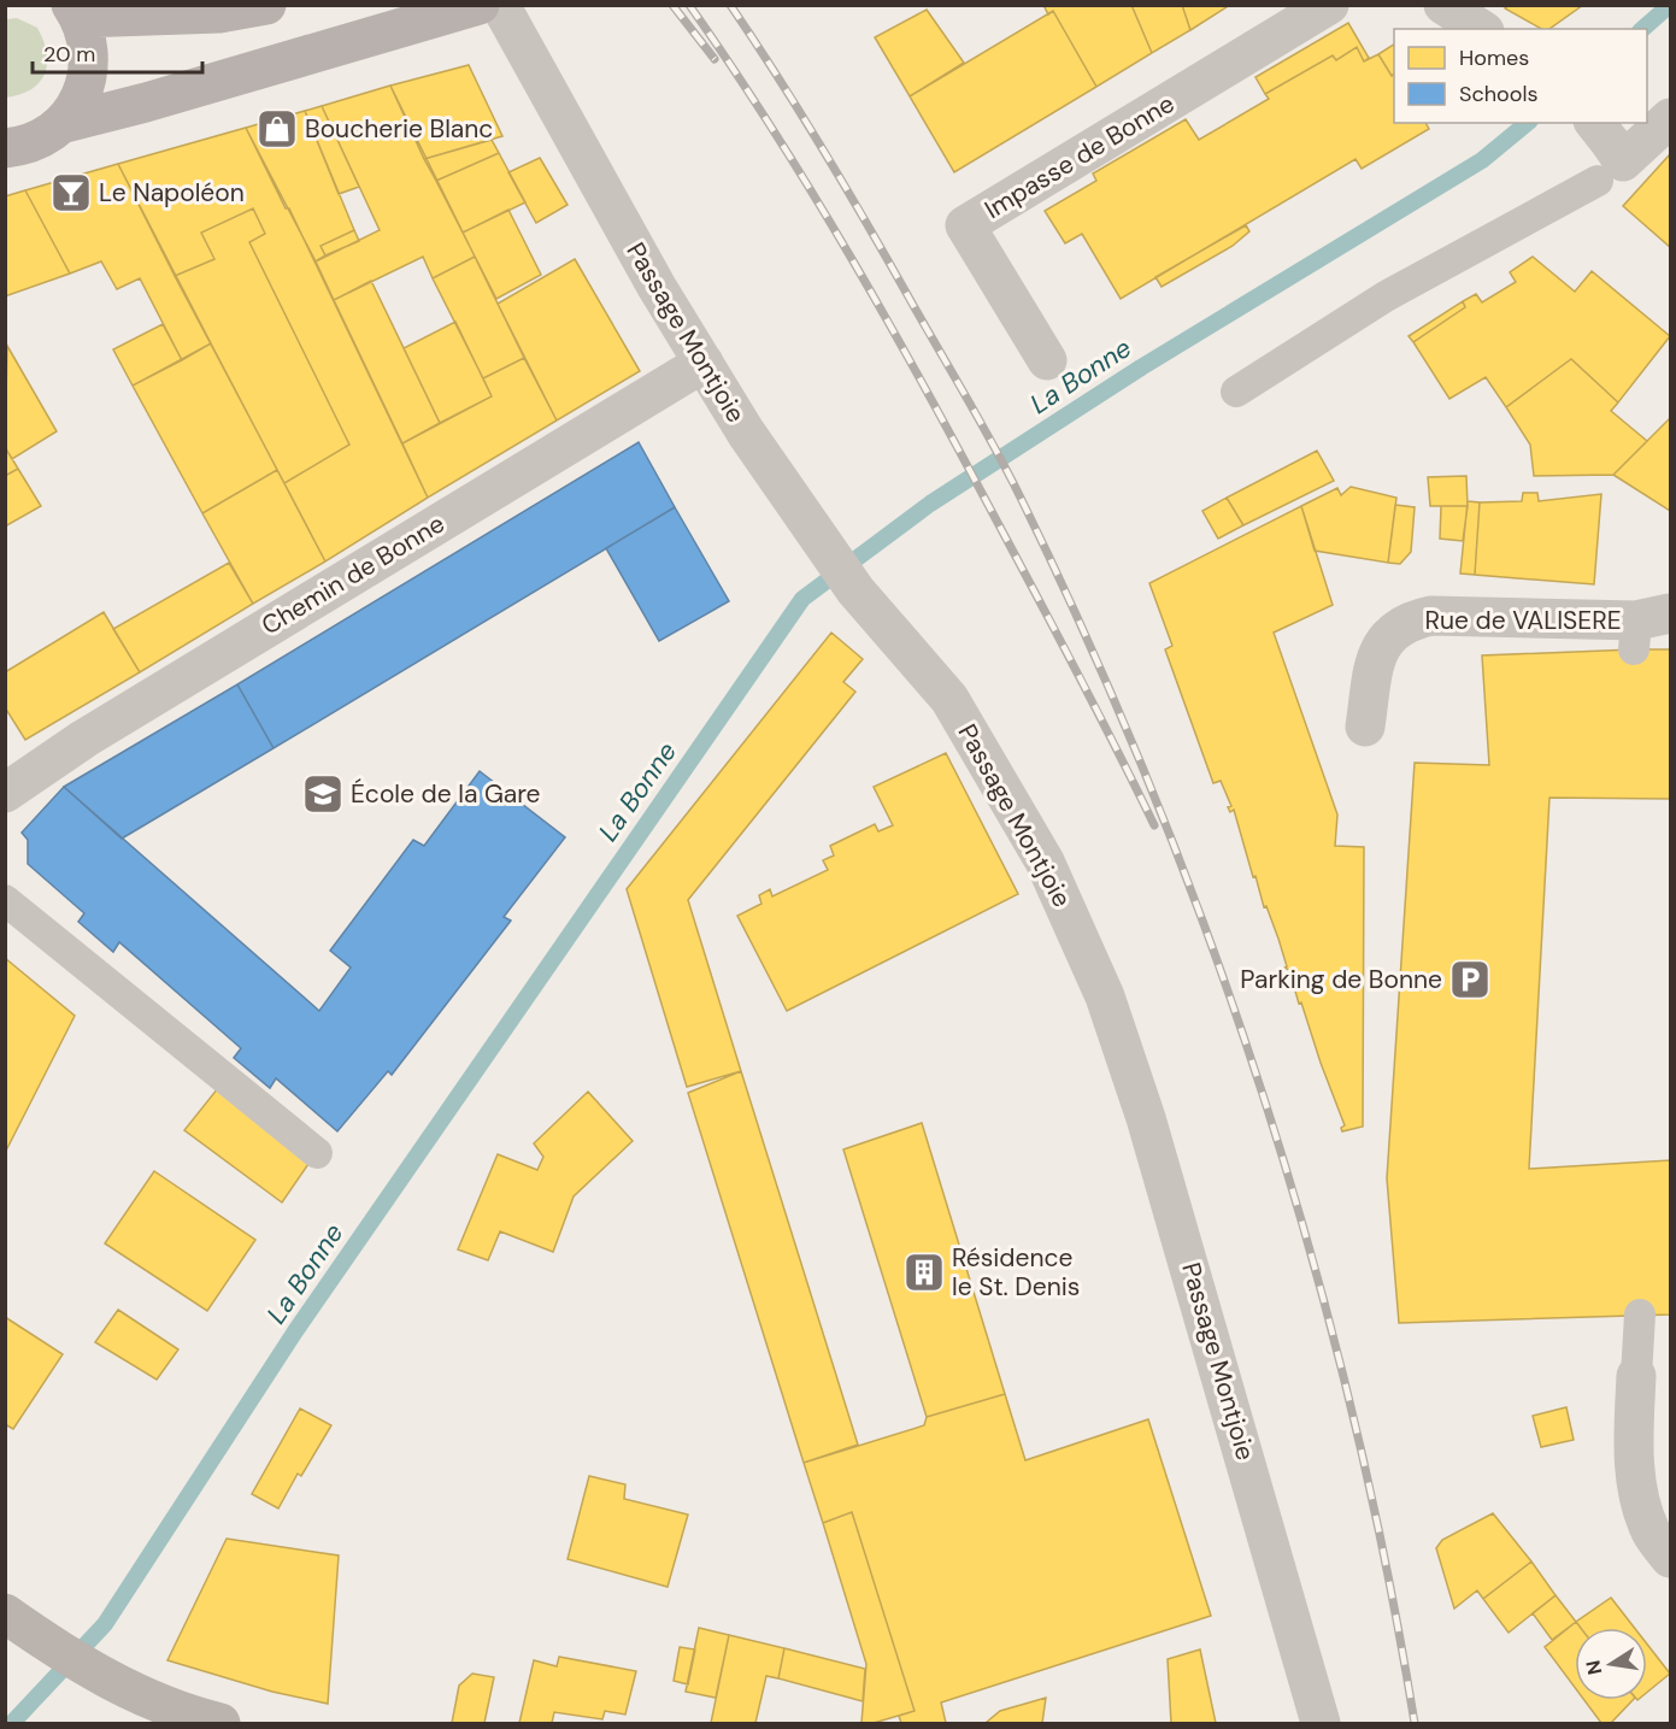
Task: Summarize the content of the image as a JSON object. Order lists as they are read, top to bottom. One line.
{"streets":{"street":["Impasse de Bonne","Passage Montjoie","Chemin de Bonne","Rue de VALISERE"]},"crossings":[["Passage Montjoie","Chemin de Bonne"]],"water":["La Bonne"],"places":{"shop":["Boucherie Blanc"],"bar":["Le Napoléon"],"school or university":["École de la Gare"],"parking":["Parking de Bonne"],"building":["Résidence le St. Denis"]},"legend":["Homes","Schools"],"scale_bar":"20 m","north":"left"}
